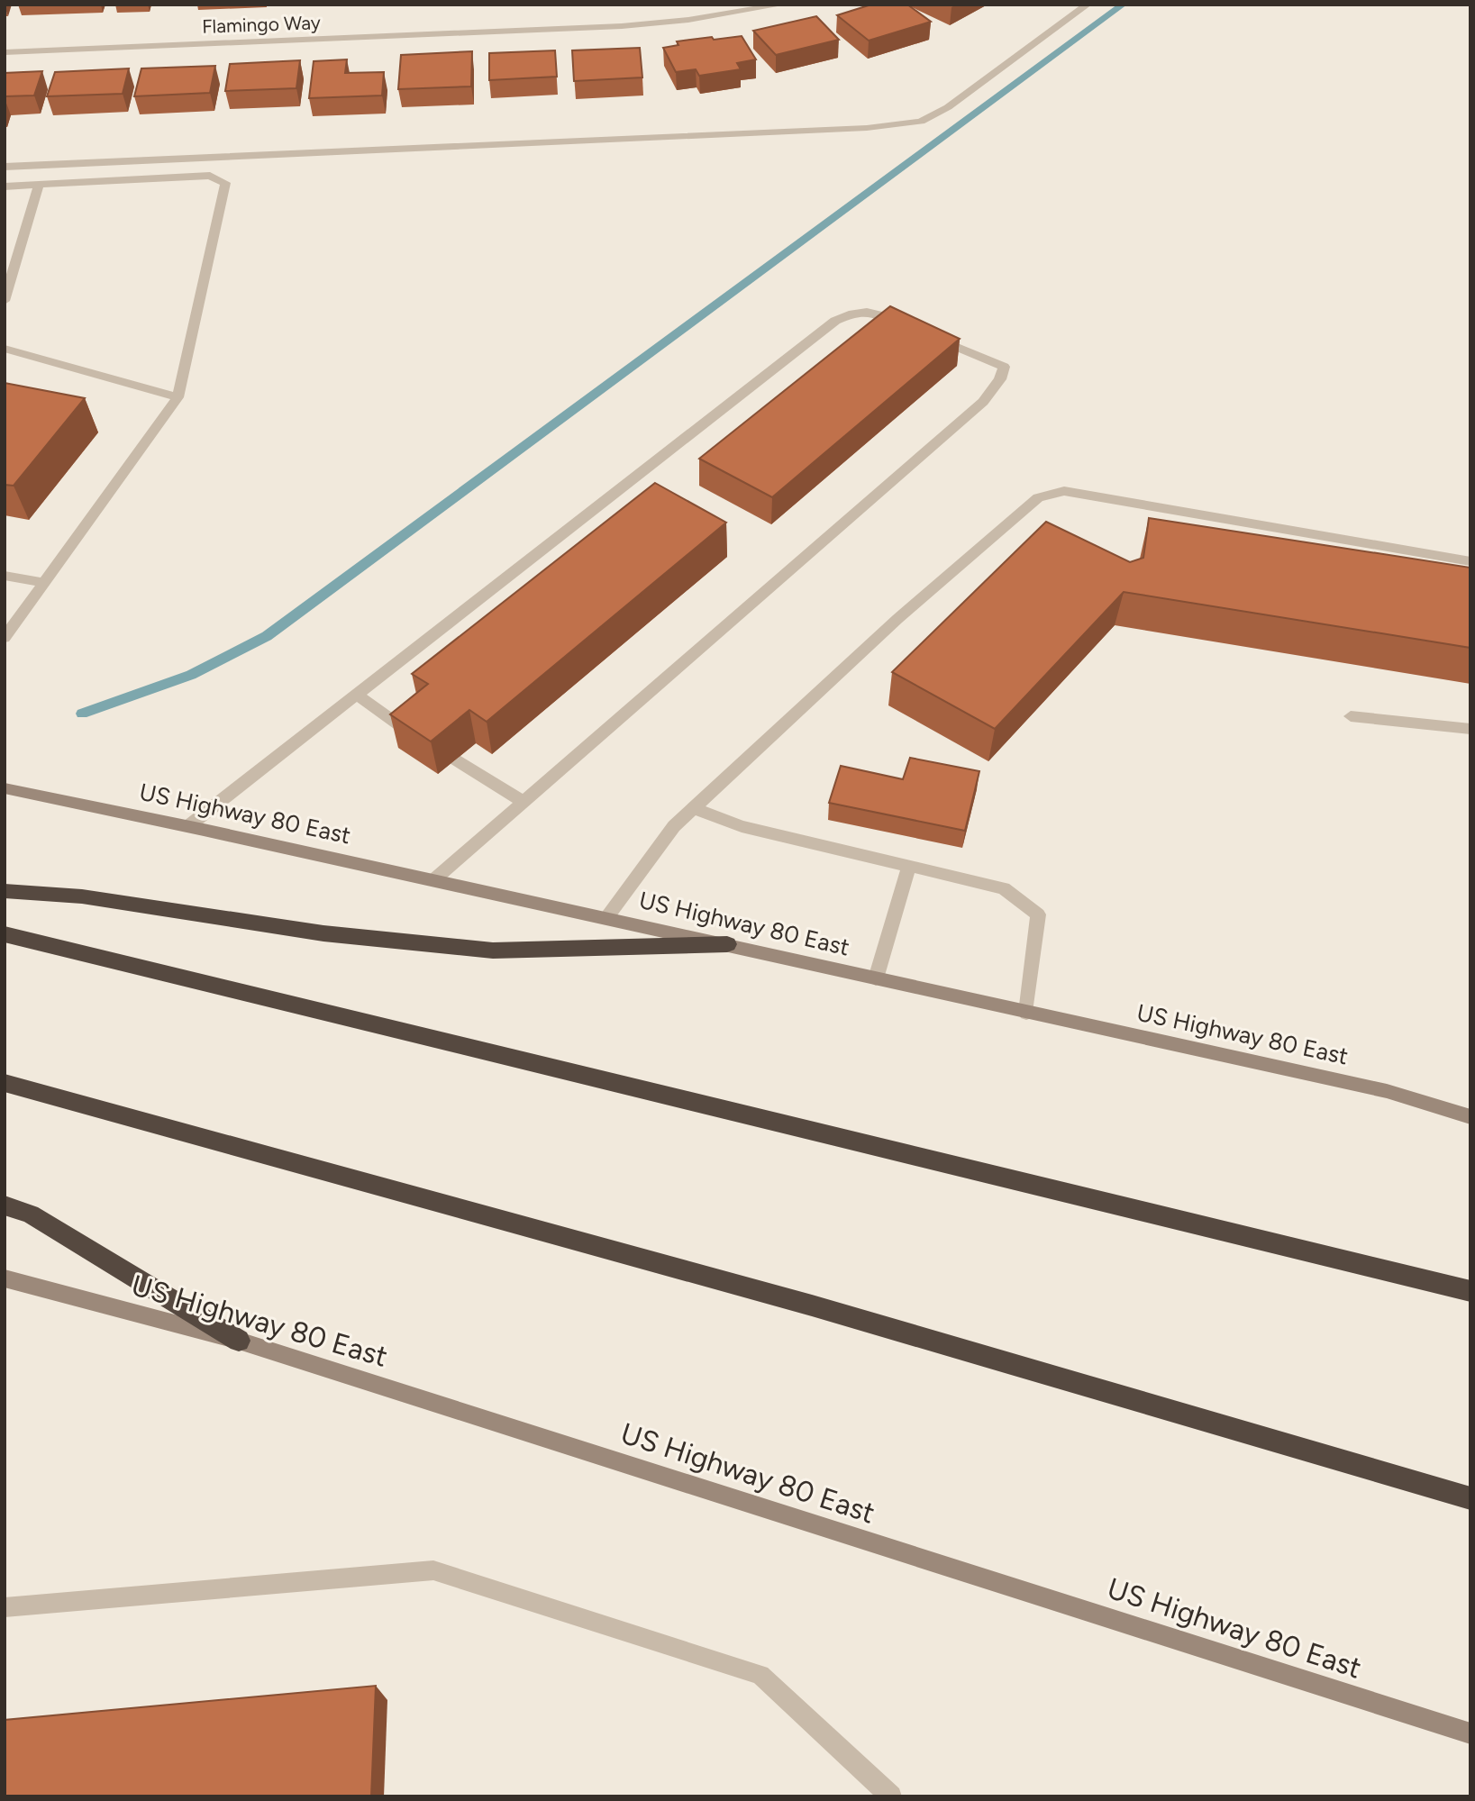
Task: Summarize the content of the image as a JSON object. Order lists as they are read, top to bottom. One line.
{"streets":{"main road":["US Highway 80 East"],"street":["Flamingo Way"]}}
